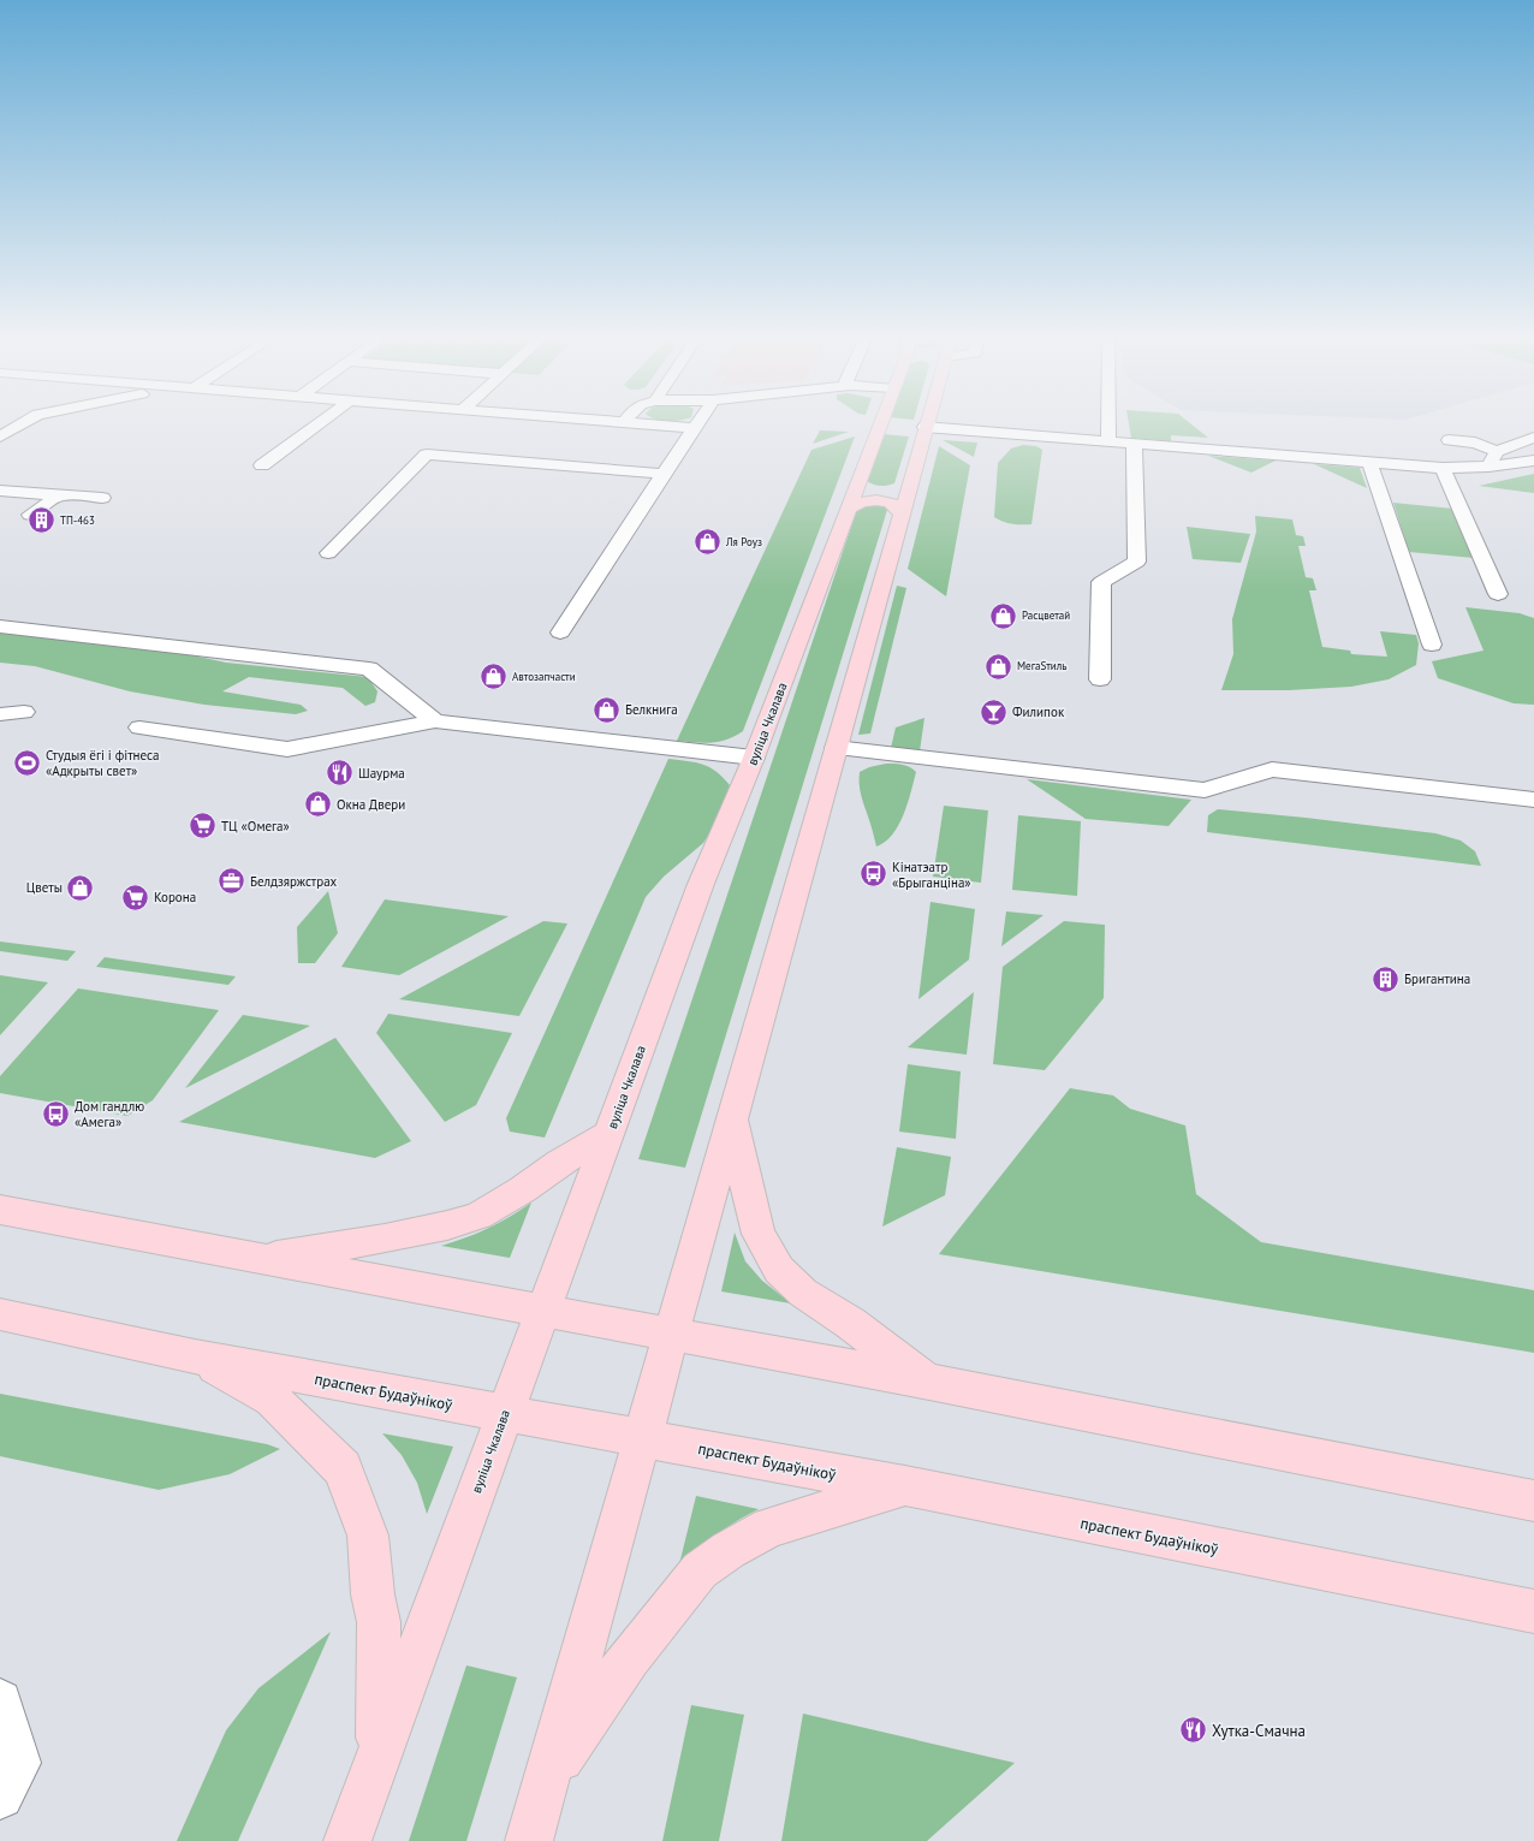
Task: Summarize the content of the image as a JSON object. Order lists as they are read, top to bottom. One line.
{"streets":{"main road":["вуліца Чкалава","праспект Будаўнікоў"]},"crossings":[["вуліца Чкалава","праспект Будаўнікоў"]],"places":{"building":["ТП-463","Бригантина"],"shop":["Ля Роуз","Расцветай","МегаSтиль","Автозапчасти","Белкнига","Окна Двери","Цветы"],"bar":["Филипок"],"sports":["Студыя ёгі і фітнеса «Адкрыты свет»"],"restaurant":["Шаурма","Хутка-Смачна"],"supermarket":["ТЦ «Омега»","Корона"],"bus stop":["Кінатэатр «Брыганціна»","Дом гандлю «Амега»"],"office":["Белдзяржстрах"]}}
